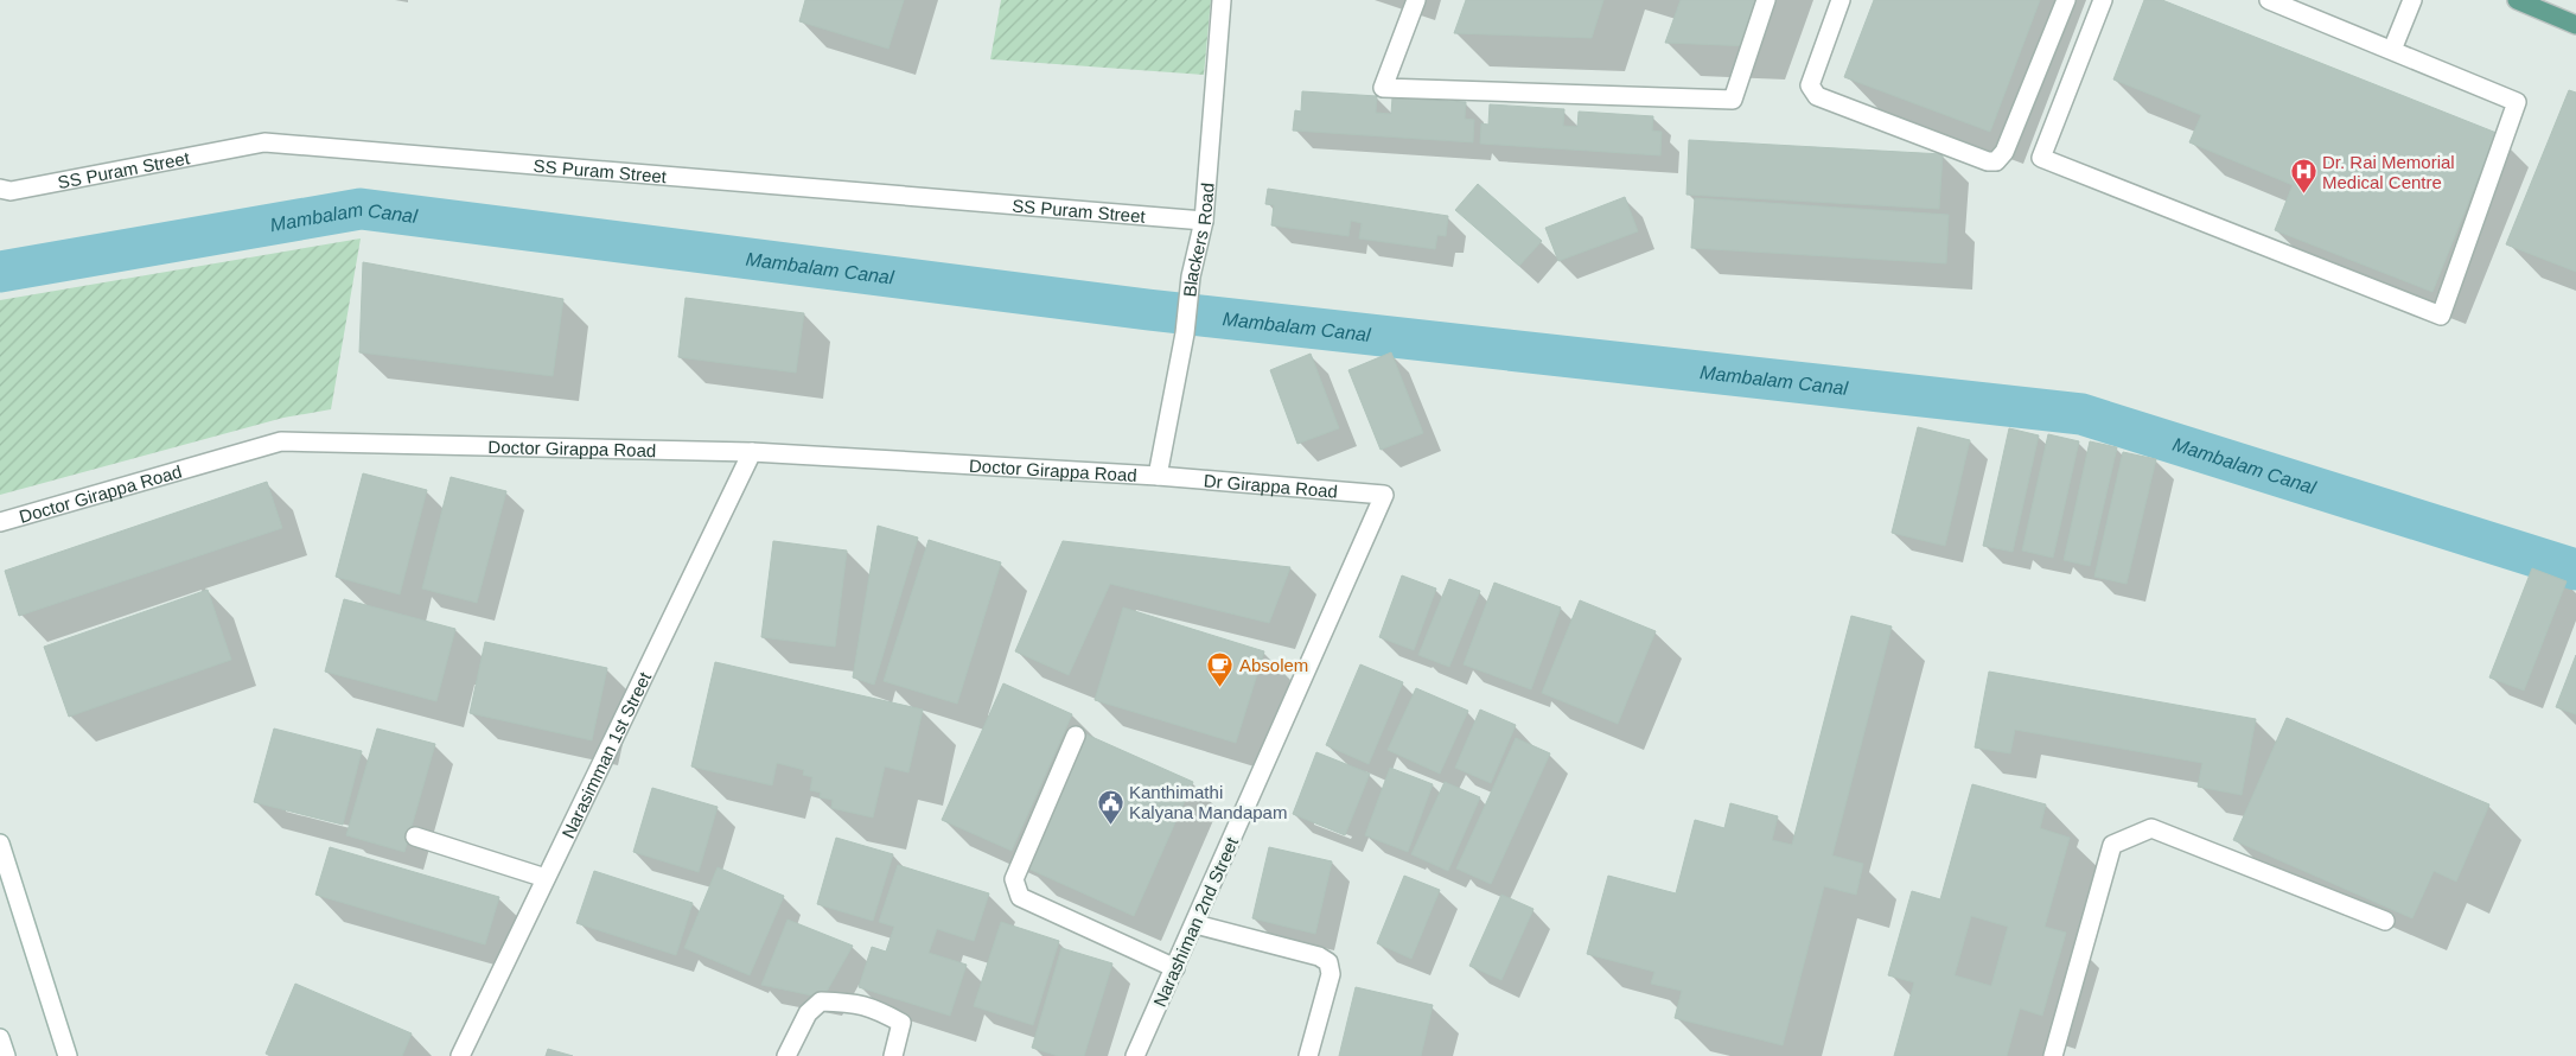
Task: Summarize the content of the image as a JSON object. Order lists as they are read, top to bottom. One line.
{"streets":{"street":["SS Puram Street","Blackers Road","Doctor Girappa Road","Dr Girappa Road","Narasimman 1st Street","Narashiman 2nd Street"]},"crossings":[["SS Puram Street","Blackers Road"],["Blackers Road","Doctor Girappa Road"],["Blackers Road","Dr Girappa Road"],["Doctor Girappa Road","Dr Girappa Road"],["Doctor Girappa Road","Narasimman 1st Street"],["Dr Girappa Road","Narashiman 2nd Street"]],"water":["Mambalam Canal"],"places":{"hospital":["Dr. Rai Memorial Medical Centre"],"cafe":["Absolem"],"public building":["Kanthimathi Kalyana Mandapam"]}}
